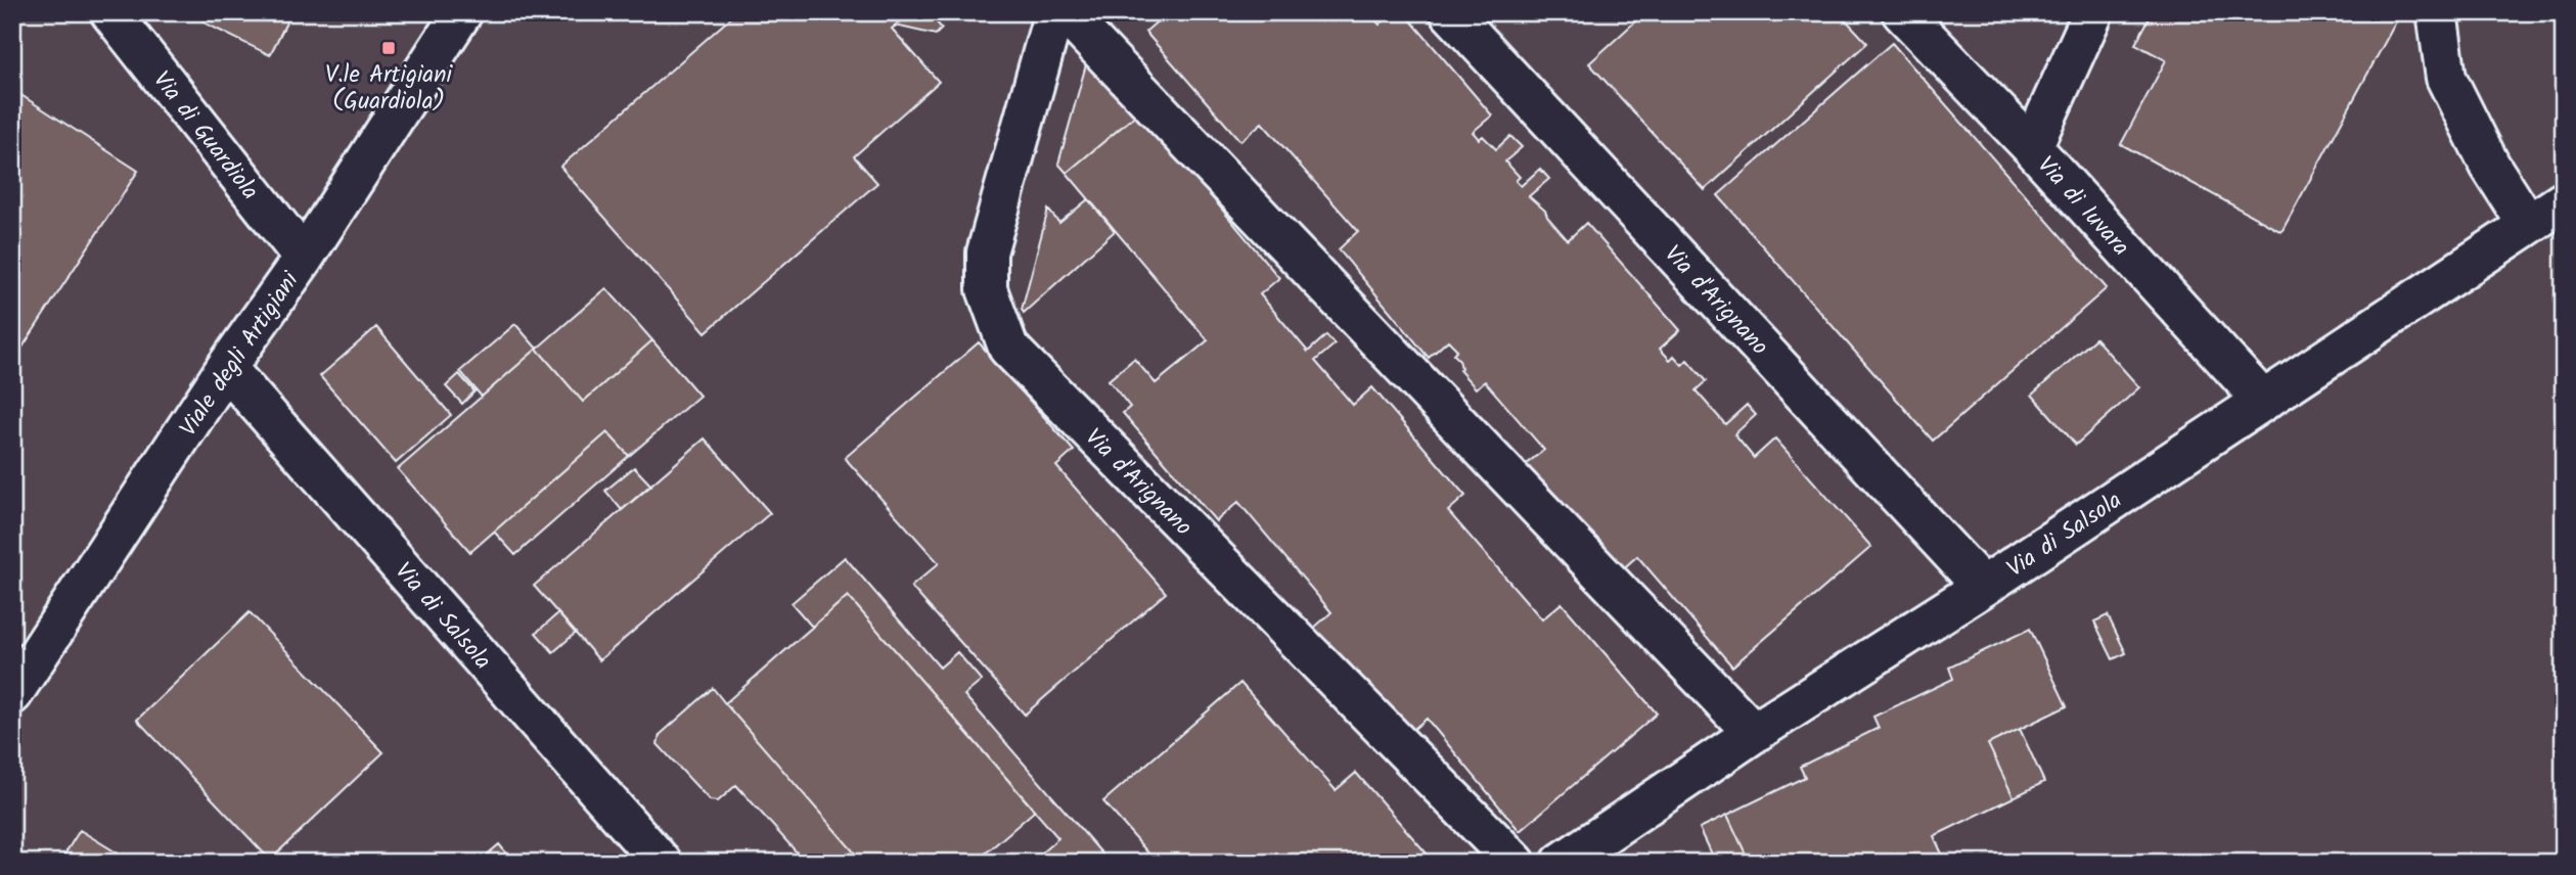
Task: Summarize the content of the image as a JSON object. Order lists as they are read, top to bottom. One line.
{"streets":{"street":["Via di Guardiola","Via di Iuvara","Via d'Arignano","Viale degli Artigiani","Via di Salsola"]},"crossings":[["Via di Guardiola","Viale degli Artigiani"],["Via di Iuvara","Via di Salsola"],["Via d'Arignano","Via di Salsola"],["Viale degli Artigiani","Via di Salsola"]],"places":{"transit":["V.le Artigiani (Guardiola)"]}}
